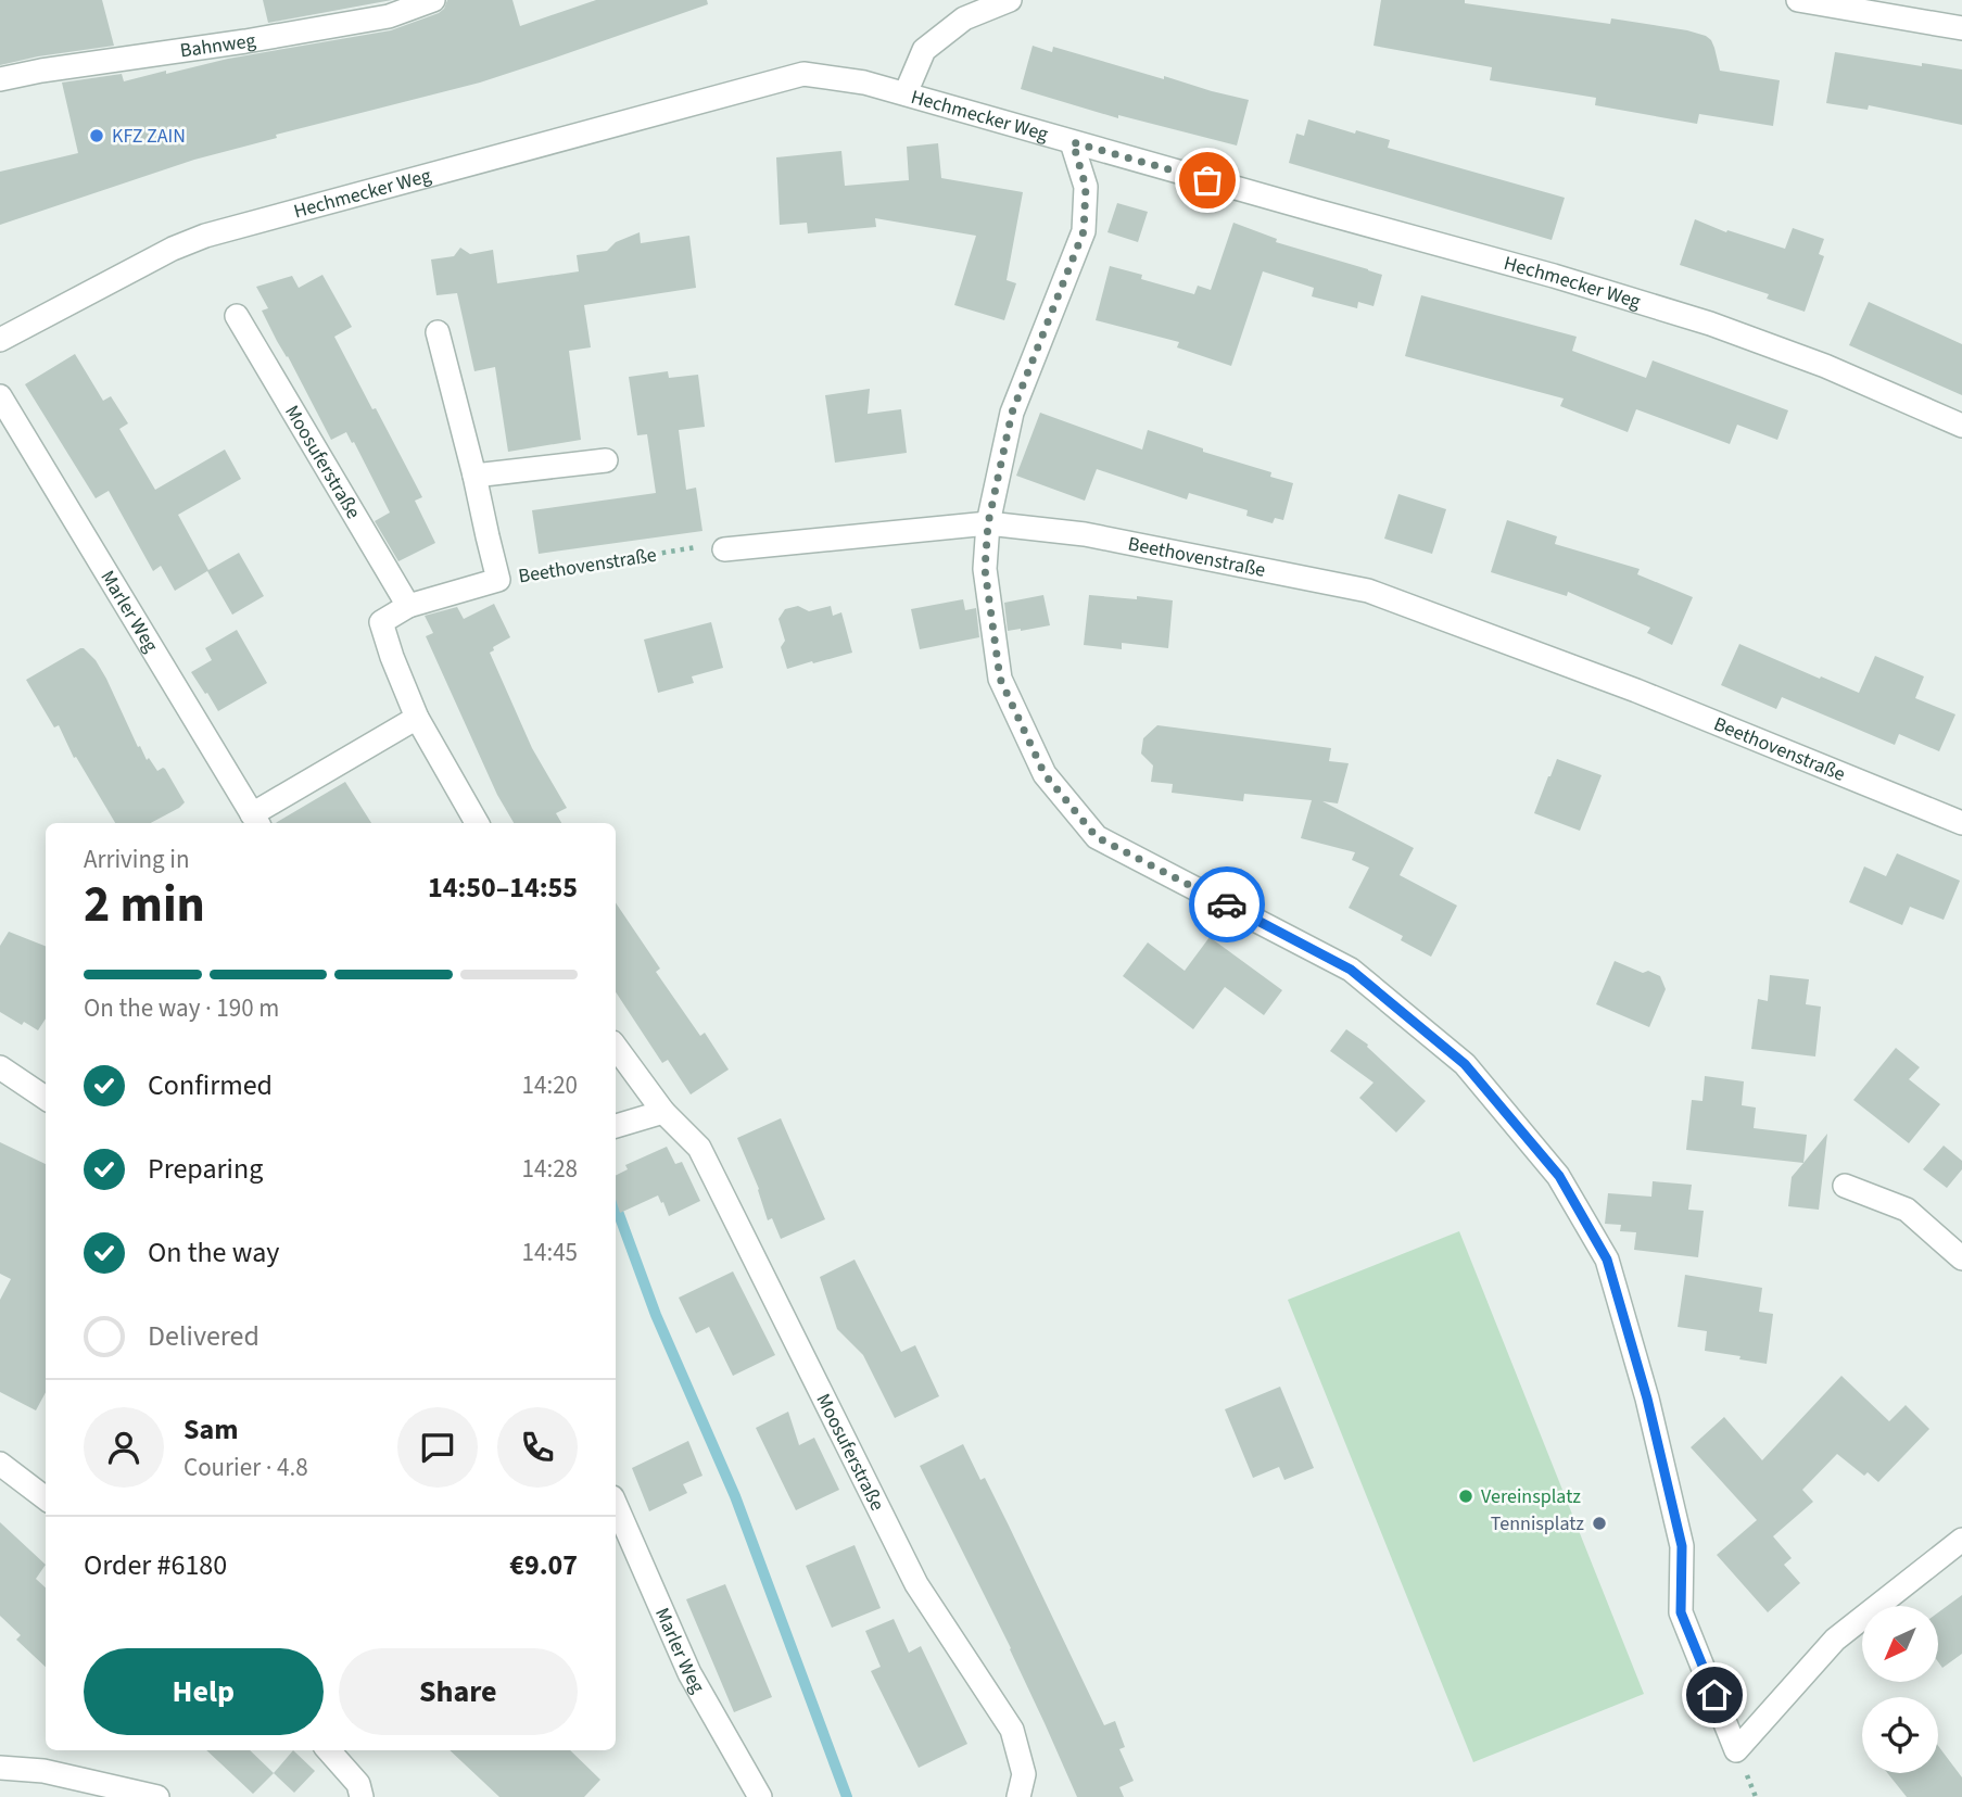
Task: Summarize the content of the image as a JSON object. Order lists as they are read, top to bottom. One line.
{"streets":{"street":["Bahnweg","Hechmecker Weg","Moosuferstraße","Beethovenstraße","Marler Weg"]},"places":["KFZ ZAIN","Vereinsplatz","Tennisplatz"],"north":"bottom left","page":{"heading":["2 min","Arriving in","14:50–14:55"],"panel":["Sam","Courier · 4.8","Order #6180","€9.07"],"bar":"On the way · 190 m","list":[["Confirmed","14:20"],["Preparing","14:28"],["On the way","14:45"],"Delivered"],"buttons":["Help","Share"]}}
